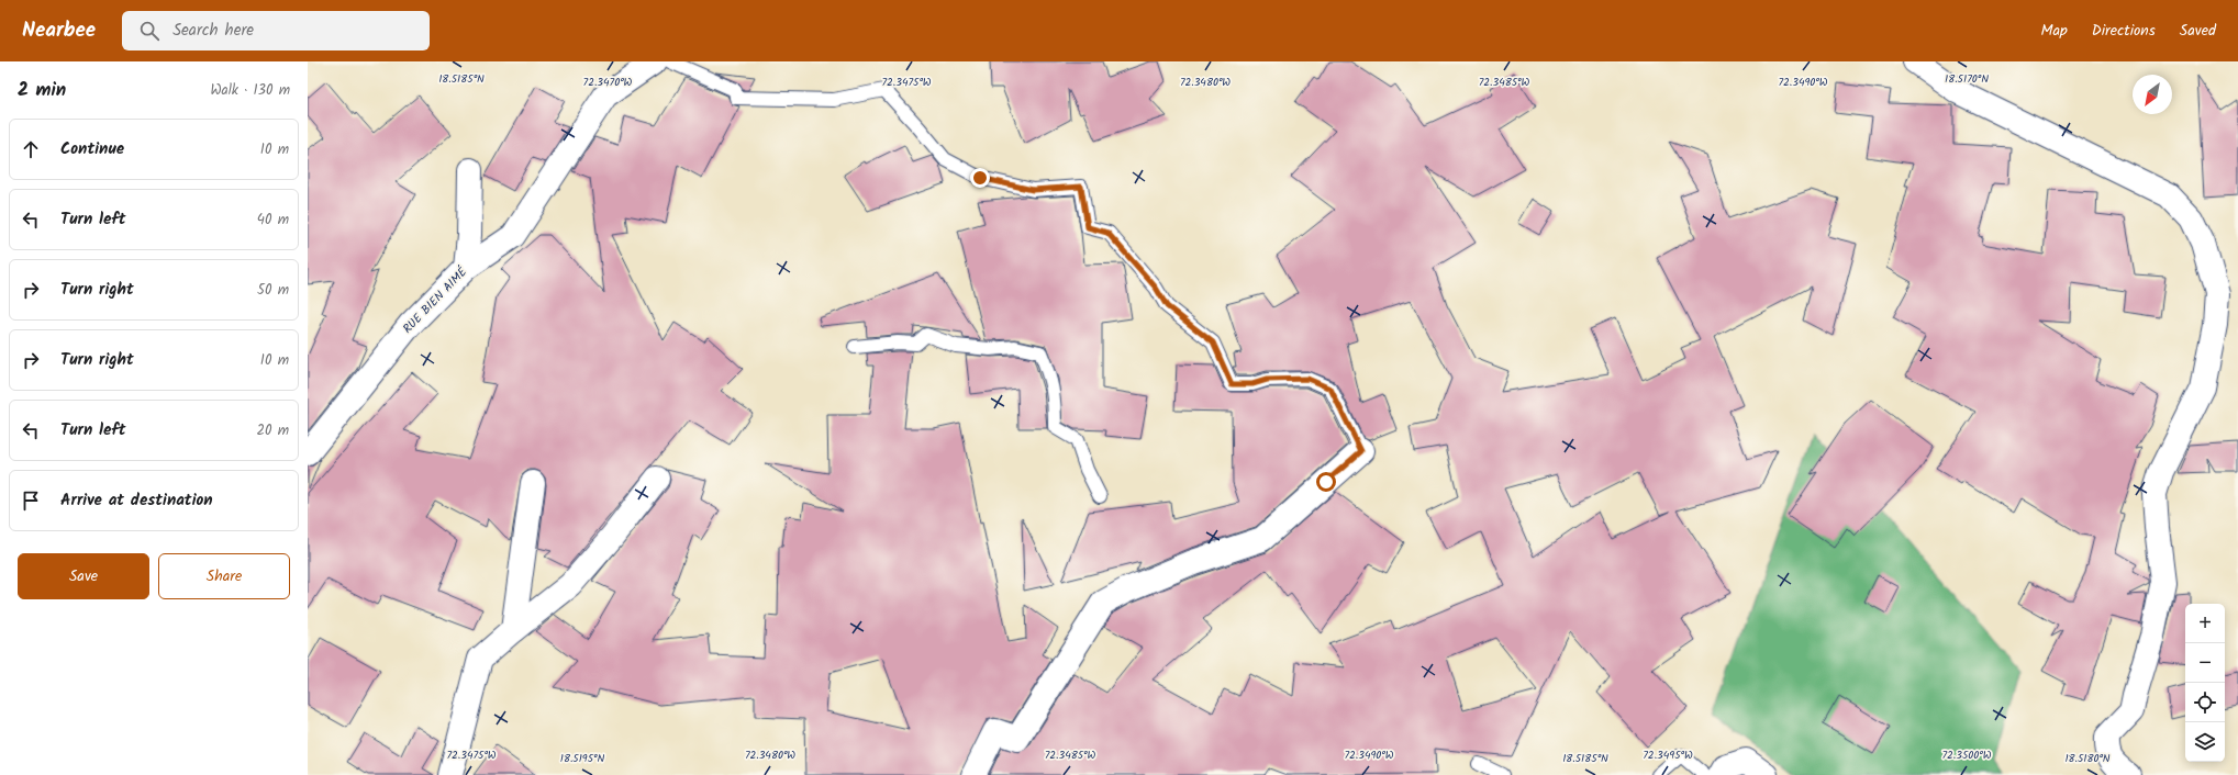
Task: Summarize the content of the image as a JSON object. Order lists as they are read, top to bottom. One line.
{"streets":{"street":["RUE BIEN AIMÉ"]},"north":"bottom left","page":{"header":"Nearbee","search":"Search here","nav":["Map","Directions","Saved"],"heading":["2 min","Walk · 130 m"],"list":[["Continue","10 m"],["Turn left","40 m"],["Turn right","50 m"],["Turn right","10 m"],["Turn left","20 m"],"Arrive at destination"],"buttons":["Save","Share"],"map_buttons":["+","−"]},"coordinates":["18.5185°N","18.5170°N","72.3470°W","72.3475°W","72.3480°W","72.3485°W","72.3490°W","72.3495°W","72.3500°W","18.5195°N","18.5180°N"]}
